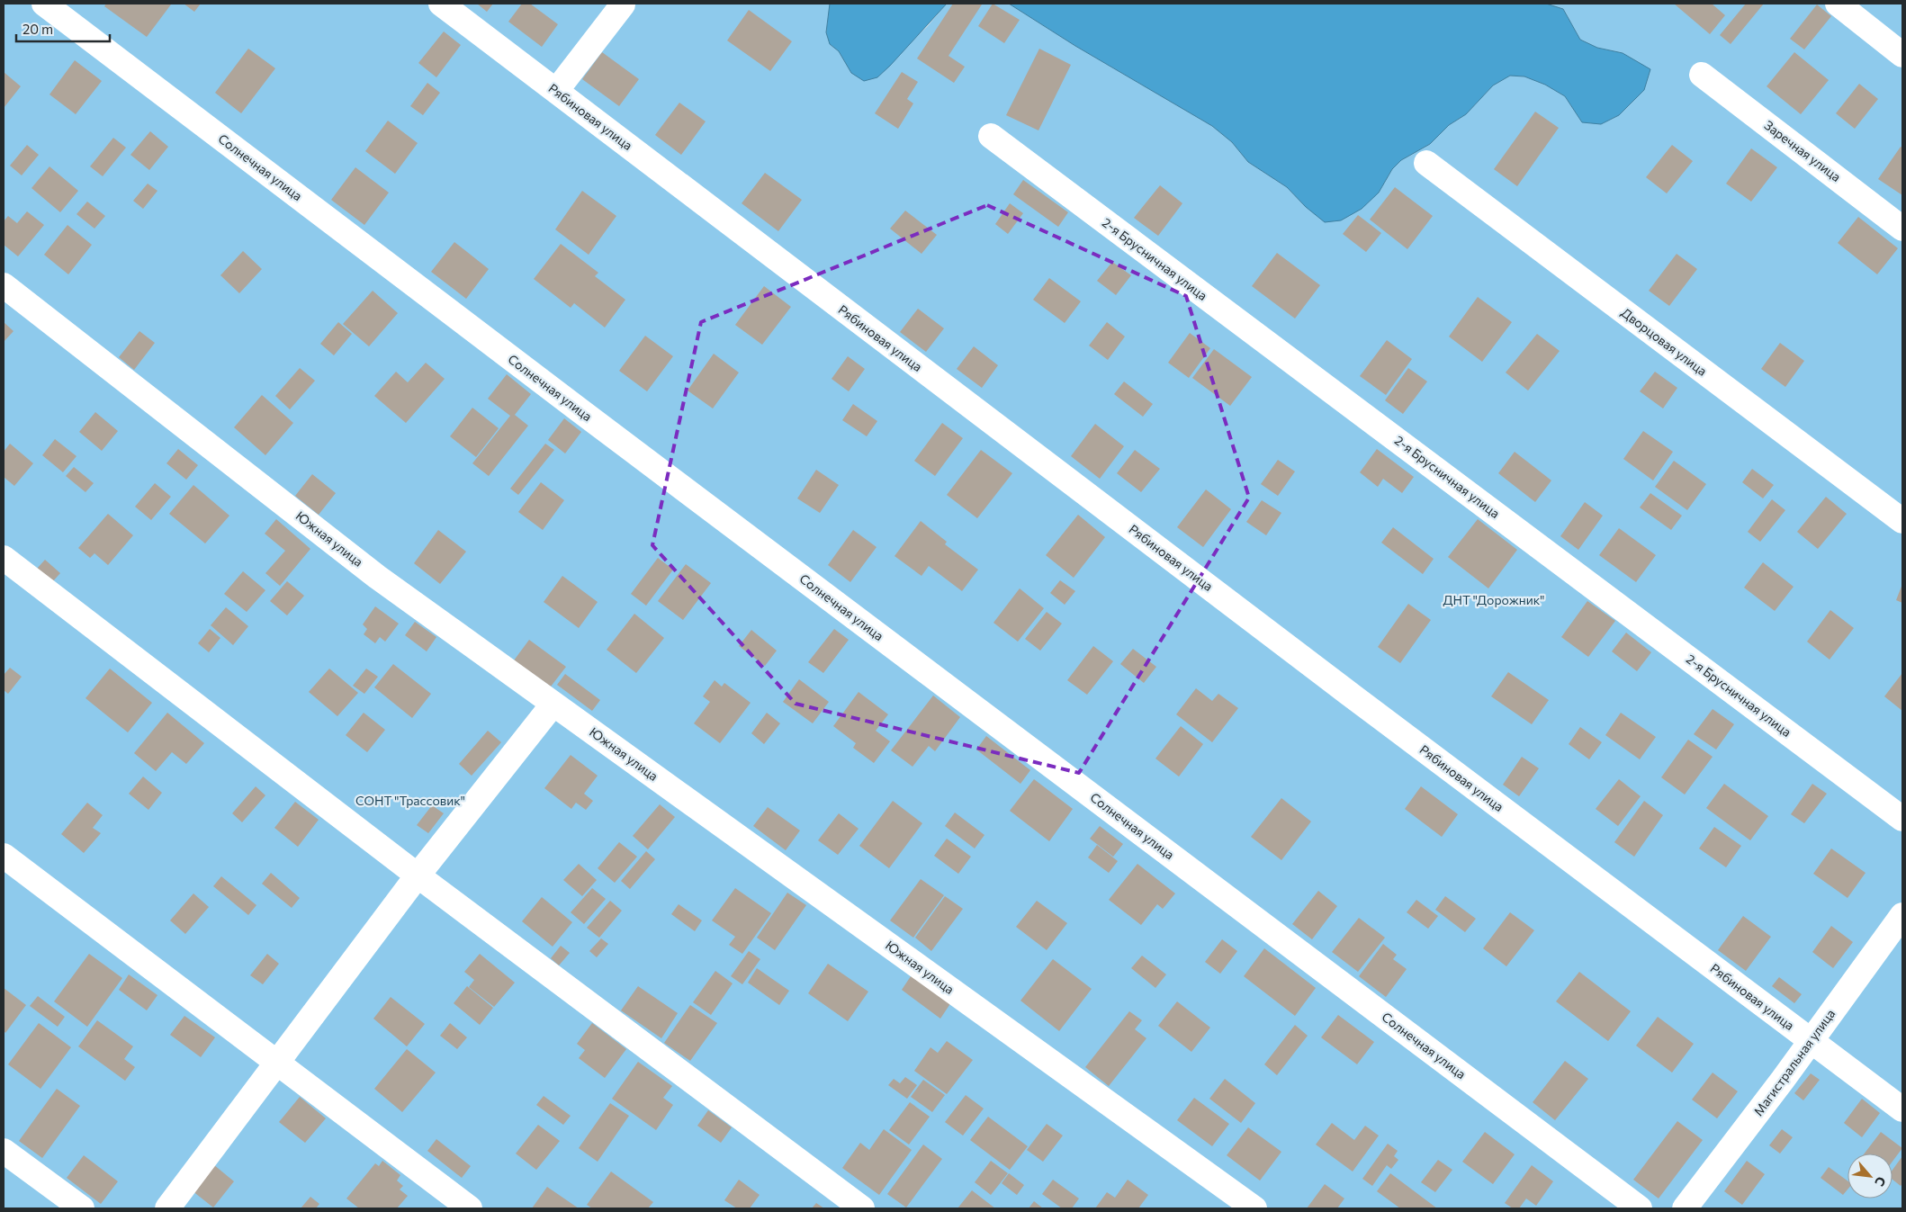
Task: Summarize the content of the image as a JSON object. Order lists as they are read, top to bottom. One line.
{"streets":{"street":["Рябиновая улица","Заречная улица","Солнечная улица","2-я Брусничная улица","Дворцовая улица","Южная улица","Магистральная улица"]},"crossings":[["Рябиновая улица","Магистральная улица"]],"parks":["ДНТ \"Дорожник\"","СОНТ \"Трассовик\""],"scale_bar":"20 m","north":"bottom right"}
